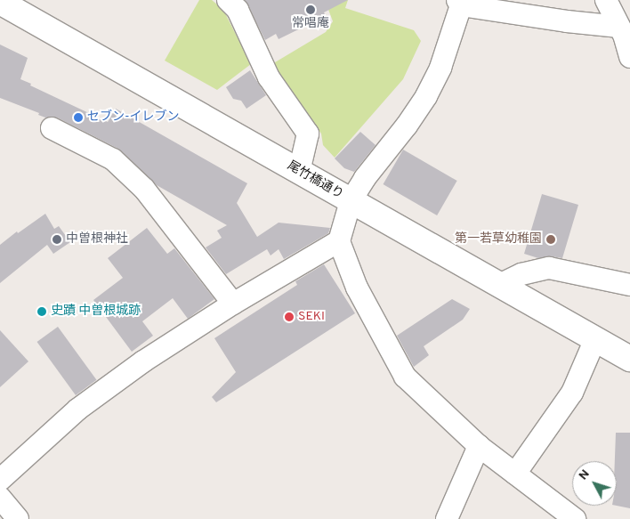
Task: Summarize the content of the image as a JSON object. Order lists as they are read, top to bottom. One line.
{"streets":{"main road":["尾竹橋通り"]},"places":["常唱庵","セブン-イレブン","中曽根神社","第一若草幼稚園","史蹟 中曽根城跡","SEKI"],"north":"top left"}
